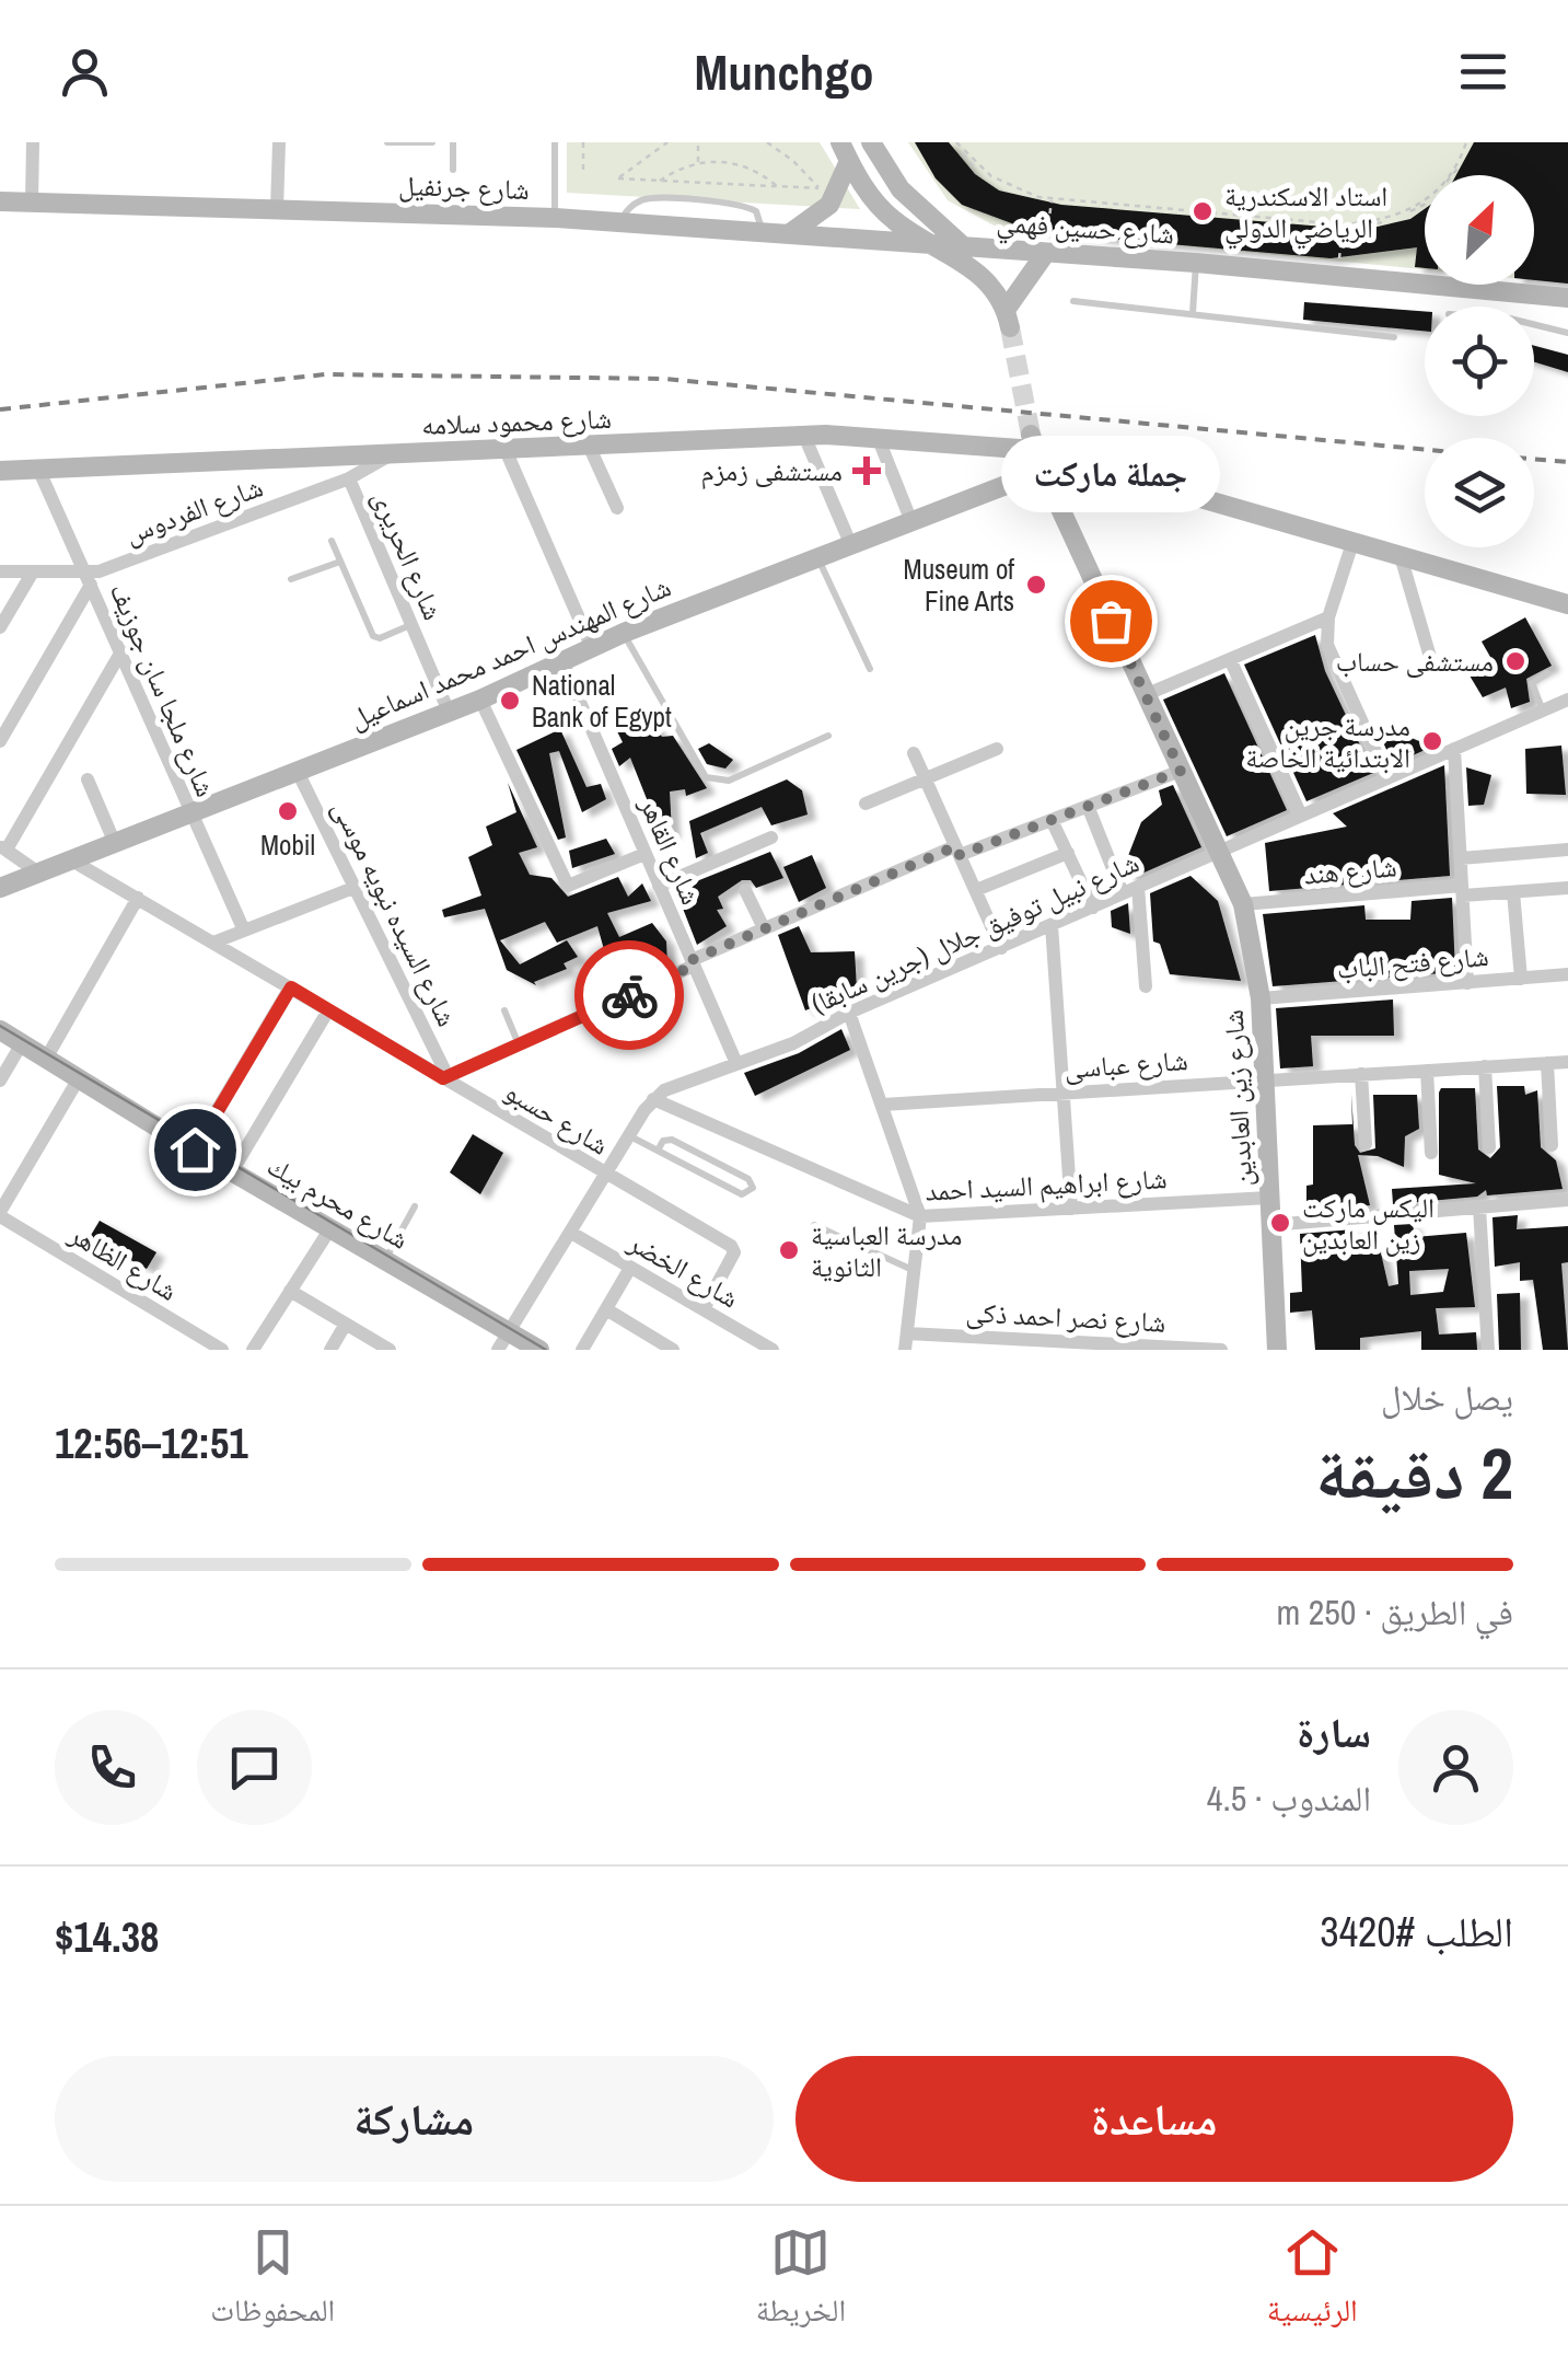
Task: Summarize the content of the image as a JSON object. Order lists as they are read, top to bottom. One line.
{"streets":{"street":["شارع جرنفيل","شارع حسين فهمي","شارع محمود سلامه","شارع الفردوس","شارع الحريرى","شارع المهندس احمد محمد اسماعيل","شارع ملجا سان جوزيف","شارع القاهر","شارع هند","شارع السيده نبويه موسى","شارع نبيل توفيق جلال (جرين سابقا)","شارع فتح الباب","شارع عباسى","شارع زين العابدين","شارع حسبو","شارع ابراهيم السيد احمد","شارع محرم بيك","شارع الظاهر","شارع الخضر","شارع نصر احمد ذكى"]},"crossings":[["شارع جرنفيل","شارع حسين فهمي"],["شارع محمود سلامه","شارع الفردوس"],["شارع محمود سلامه","شارع ملجا سان جوزيف"],["شارع محمود سلامه","شارع زين العابدين"],["شارع الفردوس","شارع الحريرى"],["شارع الفردوس","شارع ملجا سان جوزيف"],["شارع الحريرى","شارع المهندس احمد محمد اسماعيل"],["شارع المهندس احمد محمد اسماعيل","شارع ملجا سان جوزيف"],["شارع المهندس احمد محمد اسماعيل","شارع القاهر"],["شارع المهندس احمد محمد اسماعيل","شارع السيده نبويه موسى"],["شارع المهندس احمد محمد اسماعيل","شارع زين العابدين"],["شارع المهندس احمد محمد اسماعيل","شارع حسبو"],["شارع القاهر","شارع نبيل توفيق جلال (جرين سابقا)"],["شارع هند","شارع زين العابدين"],["شارع السيده نبويه موسى","شارع حسبو"],["شارع نبيل توفيق جلال (جرين سابقا)","شارع زين العابدين"],["شارع نبيل توفيق جلال (جرين سابقا)","شارع ابراهيم السيد احمد"],["شارع فتح الباب","شارع زين العابدين"],["شارع عباسى","شارع زين العابدين"],["شارع زين العابدين","شارع ابراهيم السيد احمد"],["شارع حسبو","شارع الخضر"]],"places":{"other":["استاد الاسكندرية الرياضي الدولي","Museum of Fine Arts","جملة ماركت","مستشفى حساب","National Bank of Egypt","مدرسة جرين الابتدائية الخاصة","Mobil","اليكس ماركت زين العابدين","مدرسة العباسية الثانوية"],"health":["مستشفى زمزم"]},"north":"top right","page":{"header":"Munchgo","bubble":"جملة ماركت","heading":["2 دقيقة","يصل خلال","12:51–12:56"],"panel":["سارة","المندوب · 4.5","الطلب #3420","$14.38"],"bar":"في الطريق · 250 m","buttons":["مساعدة","مشاركة"],"tabs":["الرئيسية","الخريطة","المحفوظات"]}}
